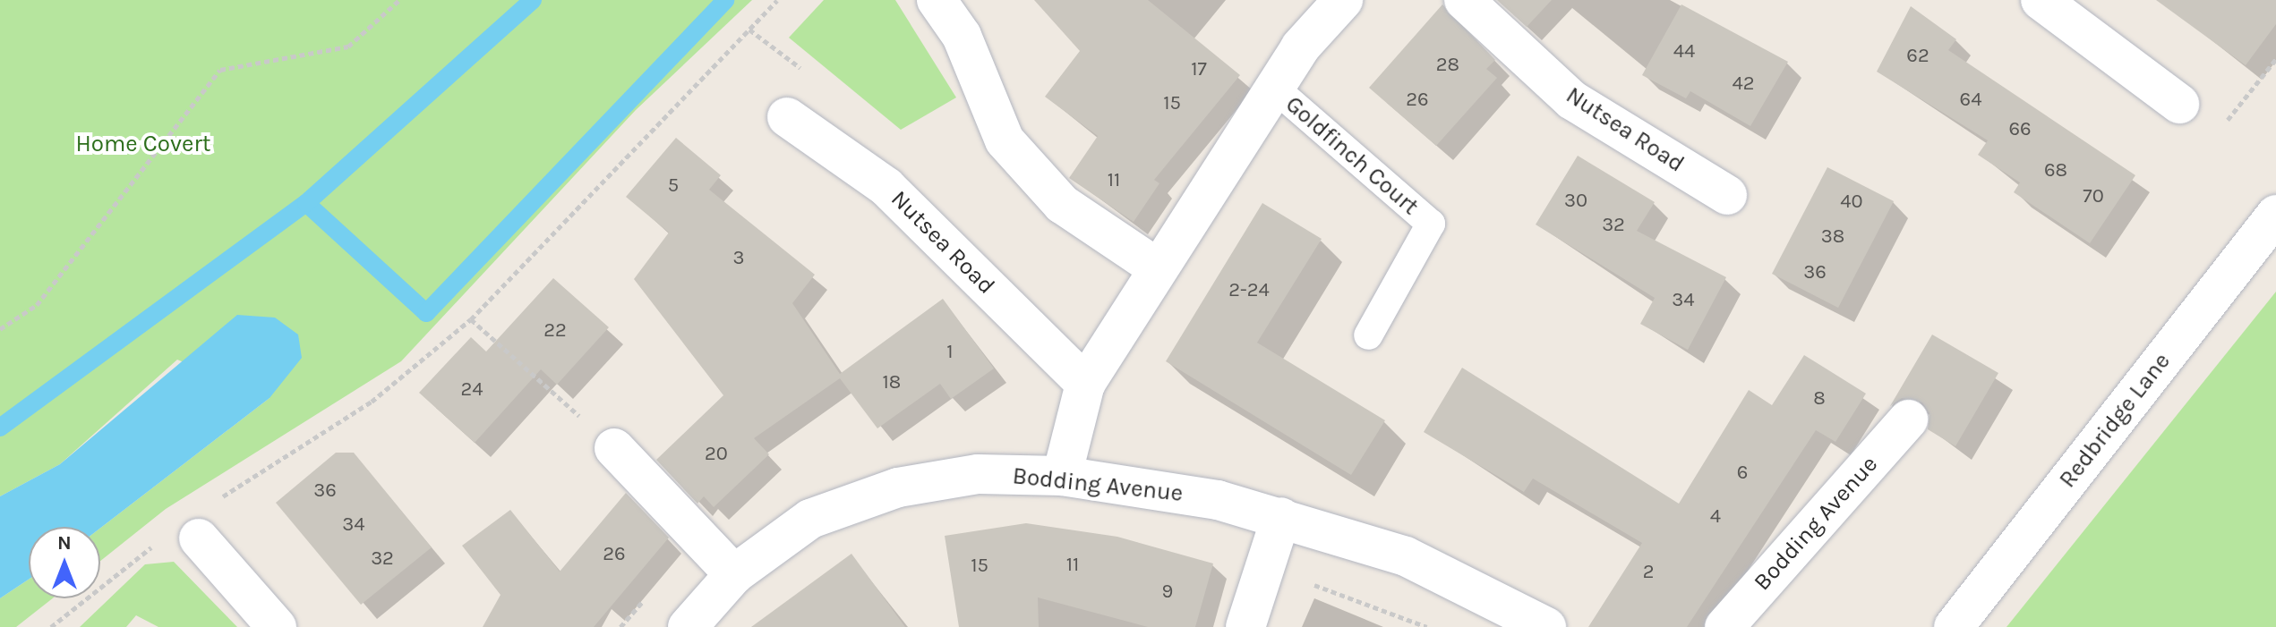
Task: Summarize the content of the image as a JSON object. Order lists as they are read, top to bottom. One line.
{"streets":{"street":["Nutsea Road","Redbridge Lane","Bodding Avenue"],"lane":["Goldfinch Court"]},"parks":["Home Covert"],"house_numbers":["44","62","28","17","42","26","64","15","66","68","11","5","70","30","40","32","38","3","36","2-24","34","22","1","18","24","8","20","6","36","4","34","26","32","11","15","2","9"],"north":"top"}
